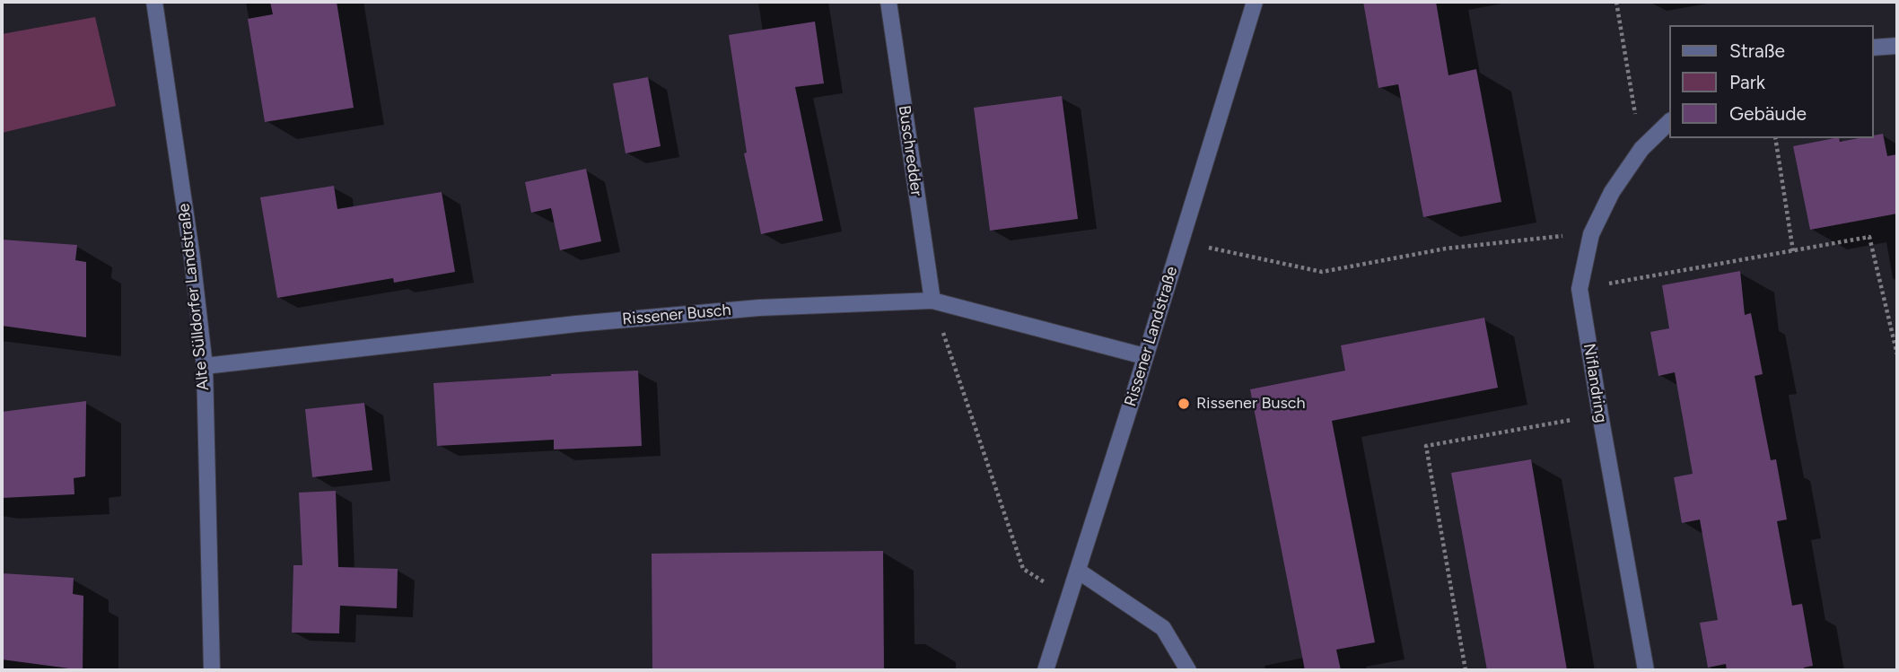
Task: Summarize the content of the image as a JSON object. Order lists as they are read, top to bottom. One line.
{"streets":{"street":["Buschredder","Alte Sülldorfer Landstraße","Rissener Busch","Rissener Landstraße","Niflandring"]},"crossings":[["Buschredder","Rissener Busch"],["Alte Sülldorfer Landstraße","Rissener Busch"],["Rissener Busch","Rissener Landstraße"]],"places":["Rissener Busch"],"legend":["Straße","Park","Gebäude"]}
